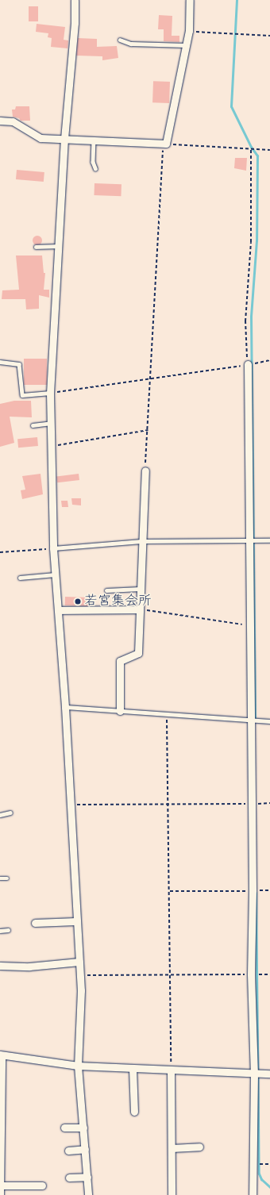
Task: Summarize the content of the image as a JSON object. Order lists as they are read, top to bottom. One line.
{"places":["若宮集会所"]}
